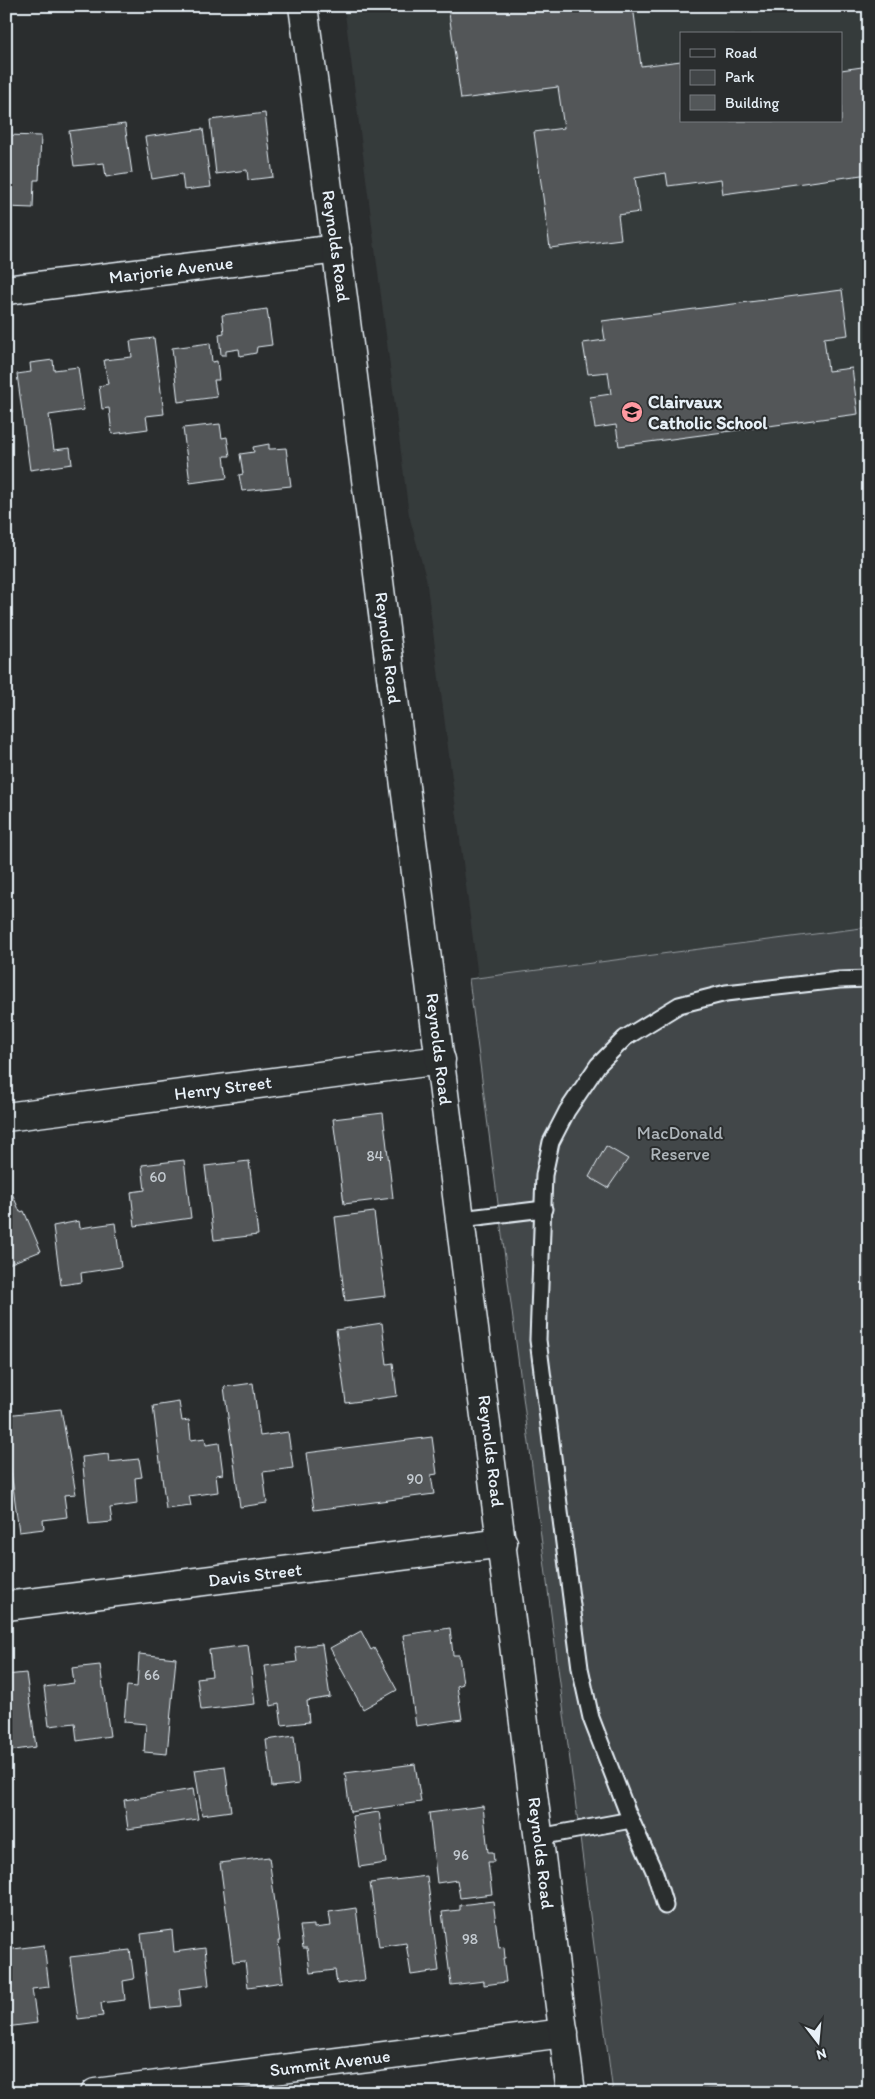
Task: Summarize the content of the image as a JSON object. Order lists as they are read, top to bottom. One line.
{"streets":{"street":["Reynolds Road","Marjorie Avenue","Henry Street","Davis Street","Summit Avenue"]},"crossings":[["Reynolds Road","Marjorie Avenue"],["Reynolds Road","Henry Street"],["Reynolds Road","Davis Street"],["Reynolds Road","Summit Avenue"]],"parks":["MacDonald Reserve"],"places":{"school or university":["Clairvaux Catholic School"]},"house_numbers":["84","60","90","66","96","98"],"legend":["Road","Park","Building"],"north":"bottom"}
